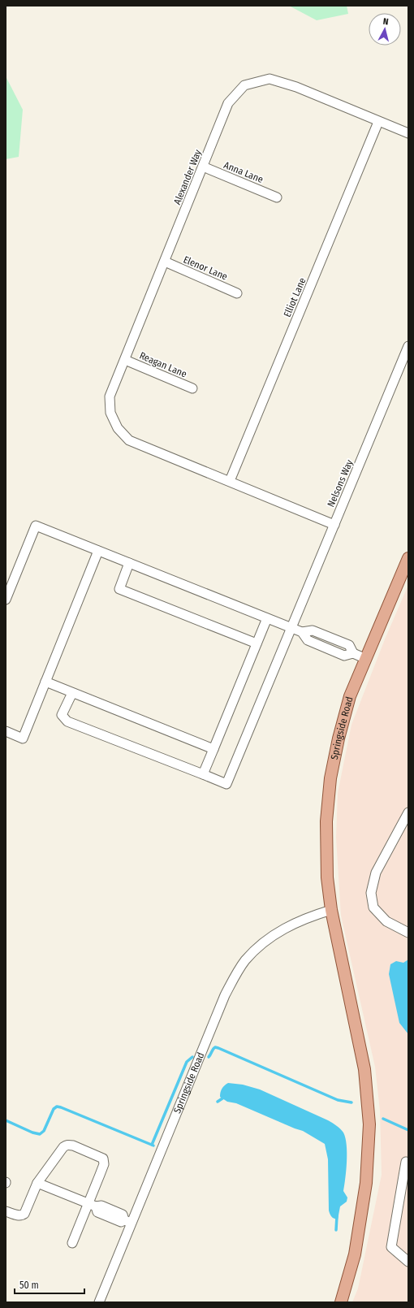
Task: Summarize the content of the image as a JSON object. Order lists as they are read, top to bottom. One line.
{"streets":{"main road":["Springside Road"],"street":["Anna Lane","Alexander Way","Elenor Lane","Elliot Lane","Reagan Lane","Nelsons Way"]},"crossings":[["Anna Lane","Alexander Way"],["Alexander Way","Elenor Lane"],["Alexander Way","Elliot Lane"],["Alexander Way","Reagan Lane"]],"scale_bar":"50 m","north":"top"}
